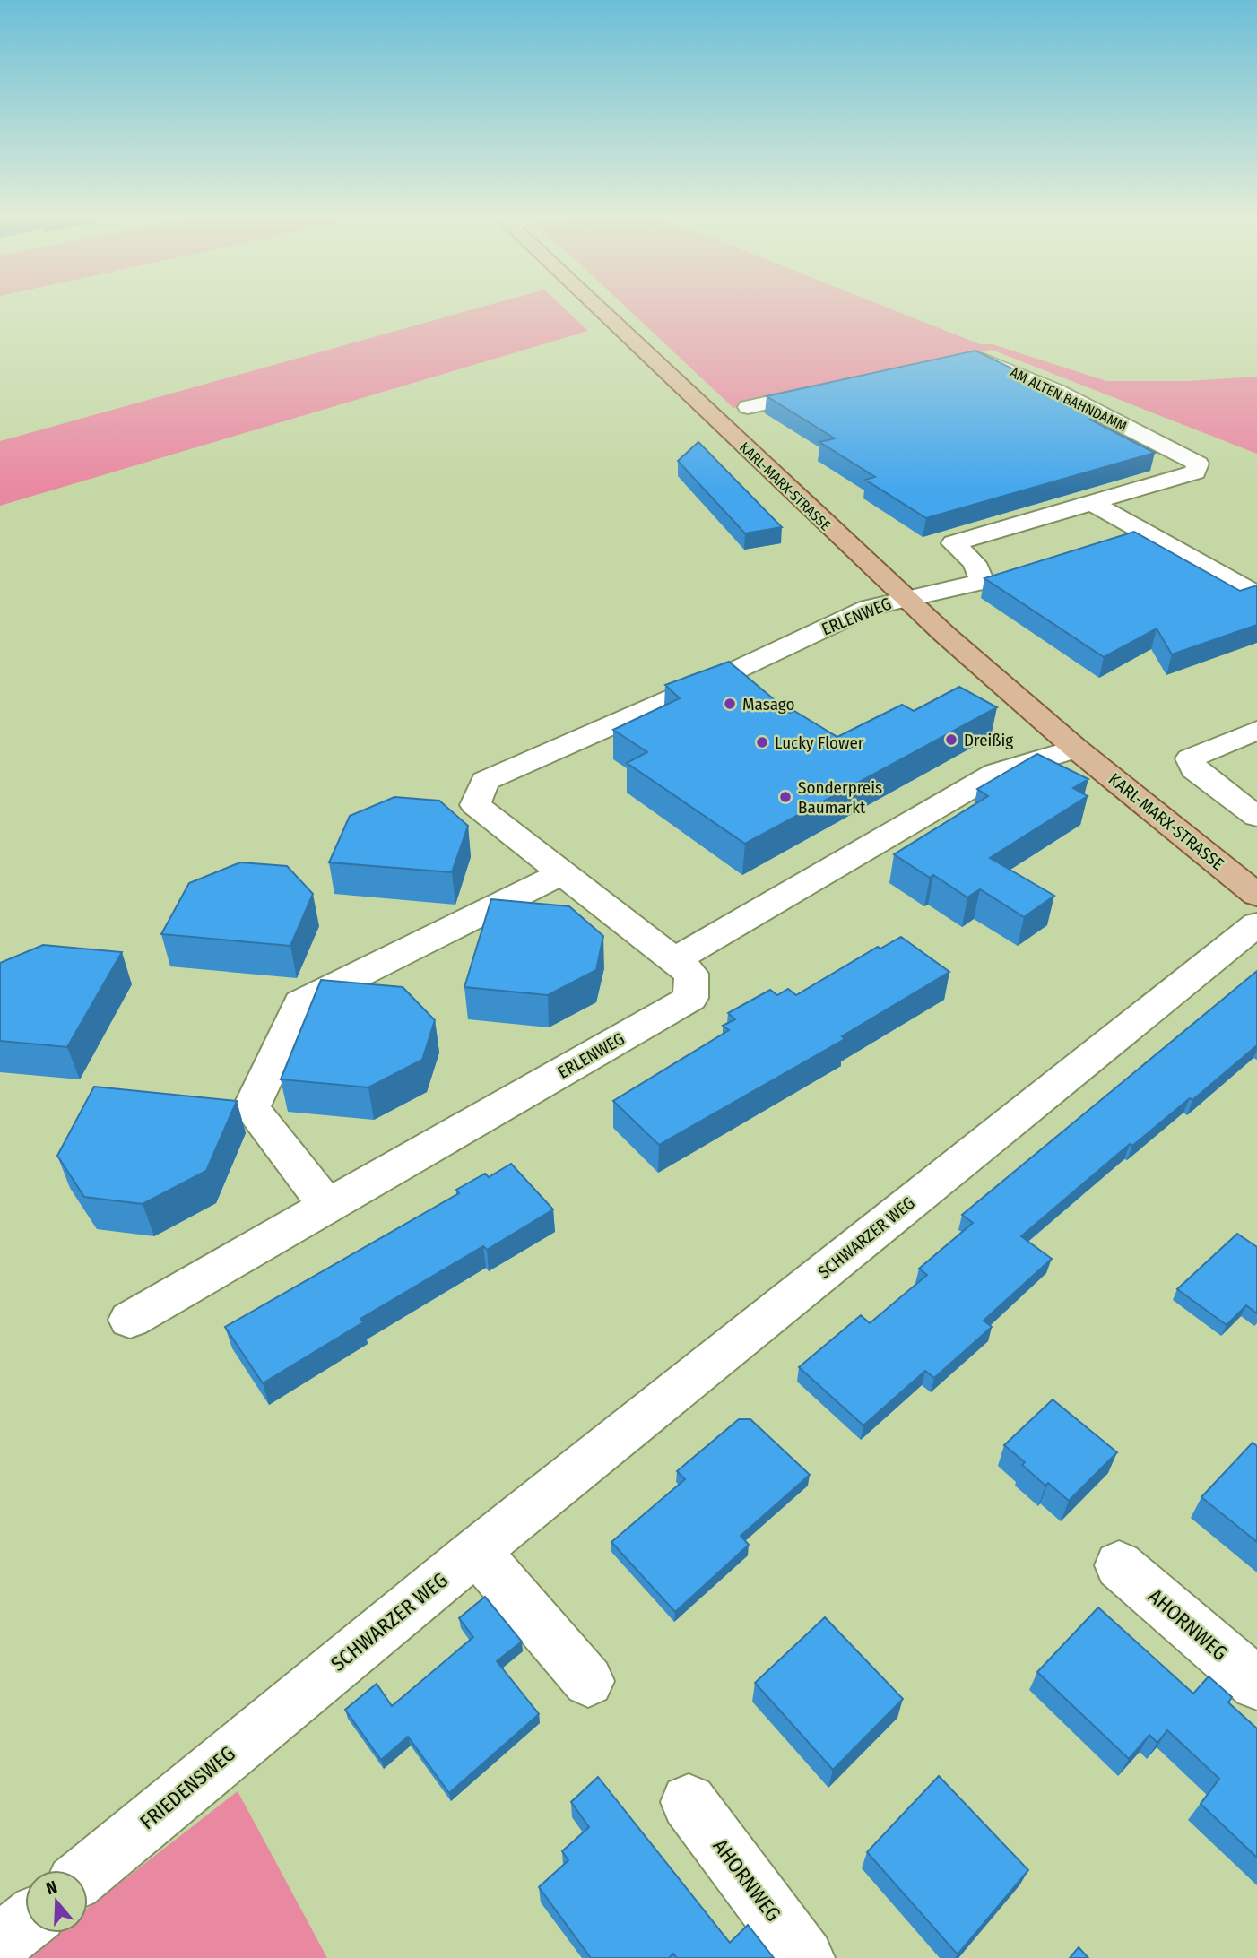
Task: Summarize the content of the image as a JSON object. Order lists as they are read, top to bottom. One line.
{"streets":{"main road":["KARL-MARX-STRASSE"],"street":["AM ALTEN BAHNDAMM","ERLENWEG","SCHWARZER WEG","AHORNWEG","FRIEDENSWEG"]},"crossings":[["AM ALTEN BAHNDAMM","KARL-MARX-STRASSE"],["AM ALTEN BAHNDAMM","ERLENWEG"],["KARL-MARX-STRASSE","ERLENWEG"],["SCHWARZER WEG","FRIEDENSWEG"]],"places":["Masago","Dreißig","Lucky Flower","Sonderpreis Baumarkt"],"north":"top"}
